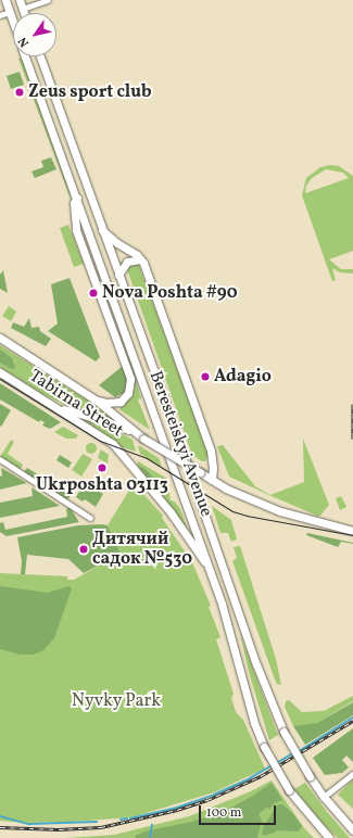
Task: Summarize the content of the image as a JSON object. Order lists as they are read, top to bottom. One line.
{"streets":{"main road":["Tabirna Street","Beresteiskyi Avenue"]},"crossings":[["Tabirna Street","Beresteiskyi Avenue"]],"parks":["Nyvky Park"],"places":["Zeus sport club","Nova Poshta #90","Adagio","Ukrposhta 03113","Дитячий садок №530"],"scale_bar":"100 m","north":"bottom left"}
